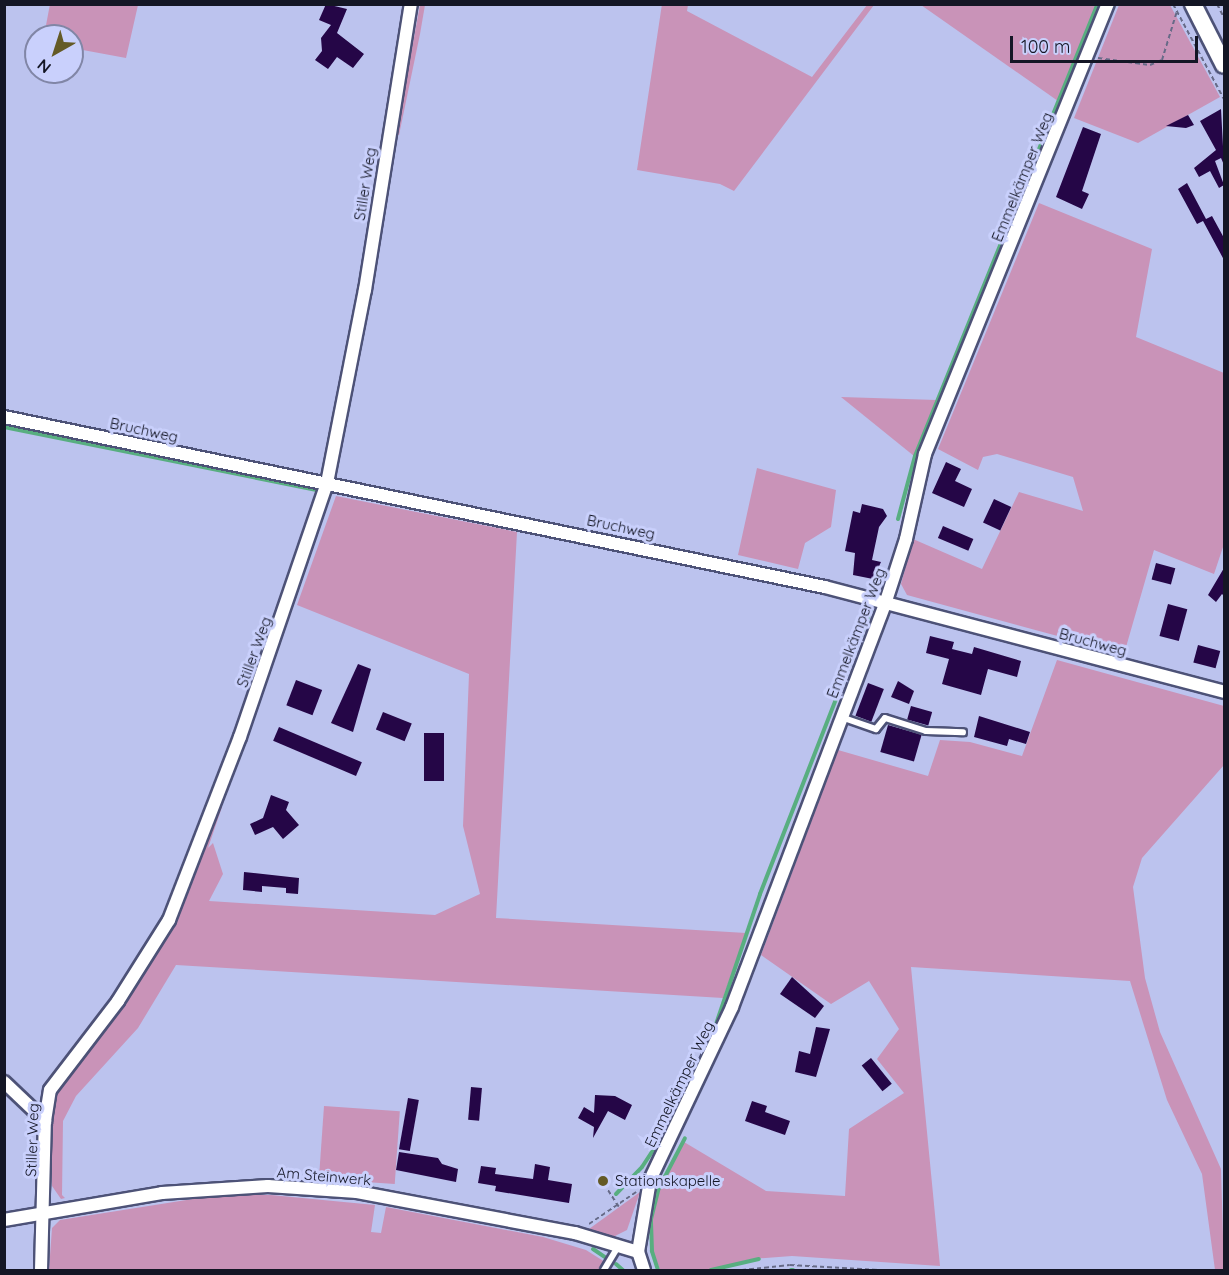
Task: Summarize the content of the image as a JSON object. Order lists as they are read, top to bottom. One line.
{"streets":{"street":["Emmelkämper Weg","Stiller Weg","Bruchweg","Am Steinwerk"]},"crossings":[["Emmelkämper Weg","Bruchweg"],["Emmelkämper Weg","Am Steinwerk"],["Stiller Weg","Bruchweg"],["Stiller Weg","Am Steinwerk"]],"places":["Stationskapelle"],"scale_bar":"100 m","north":"bottom left"}
